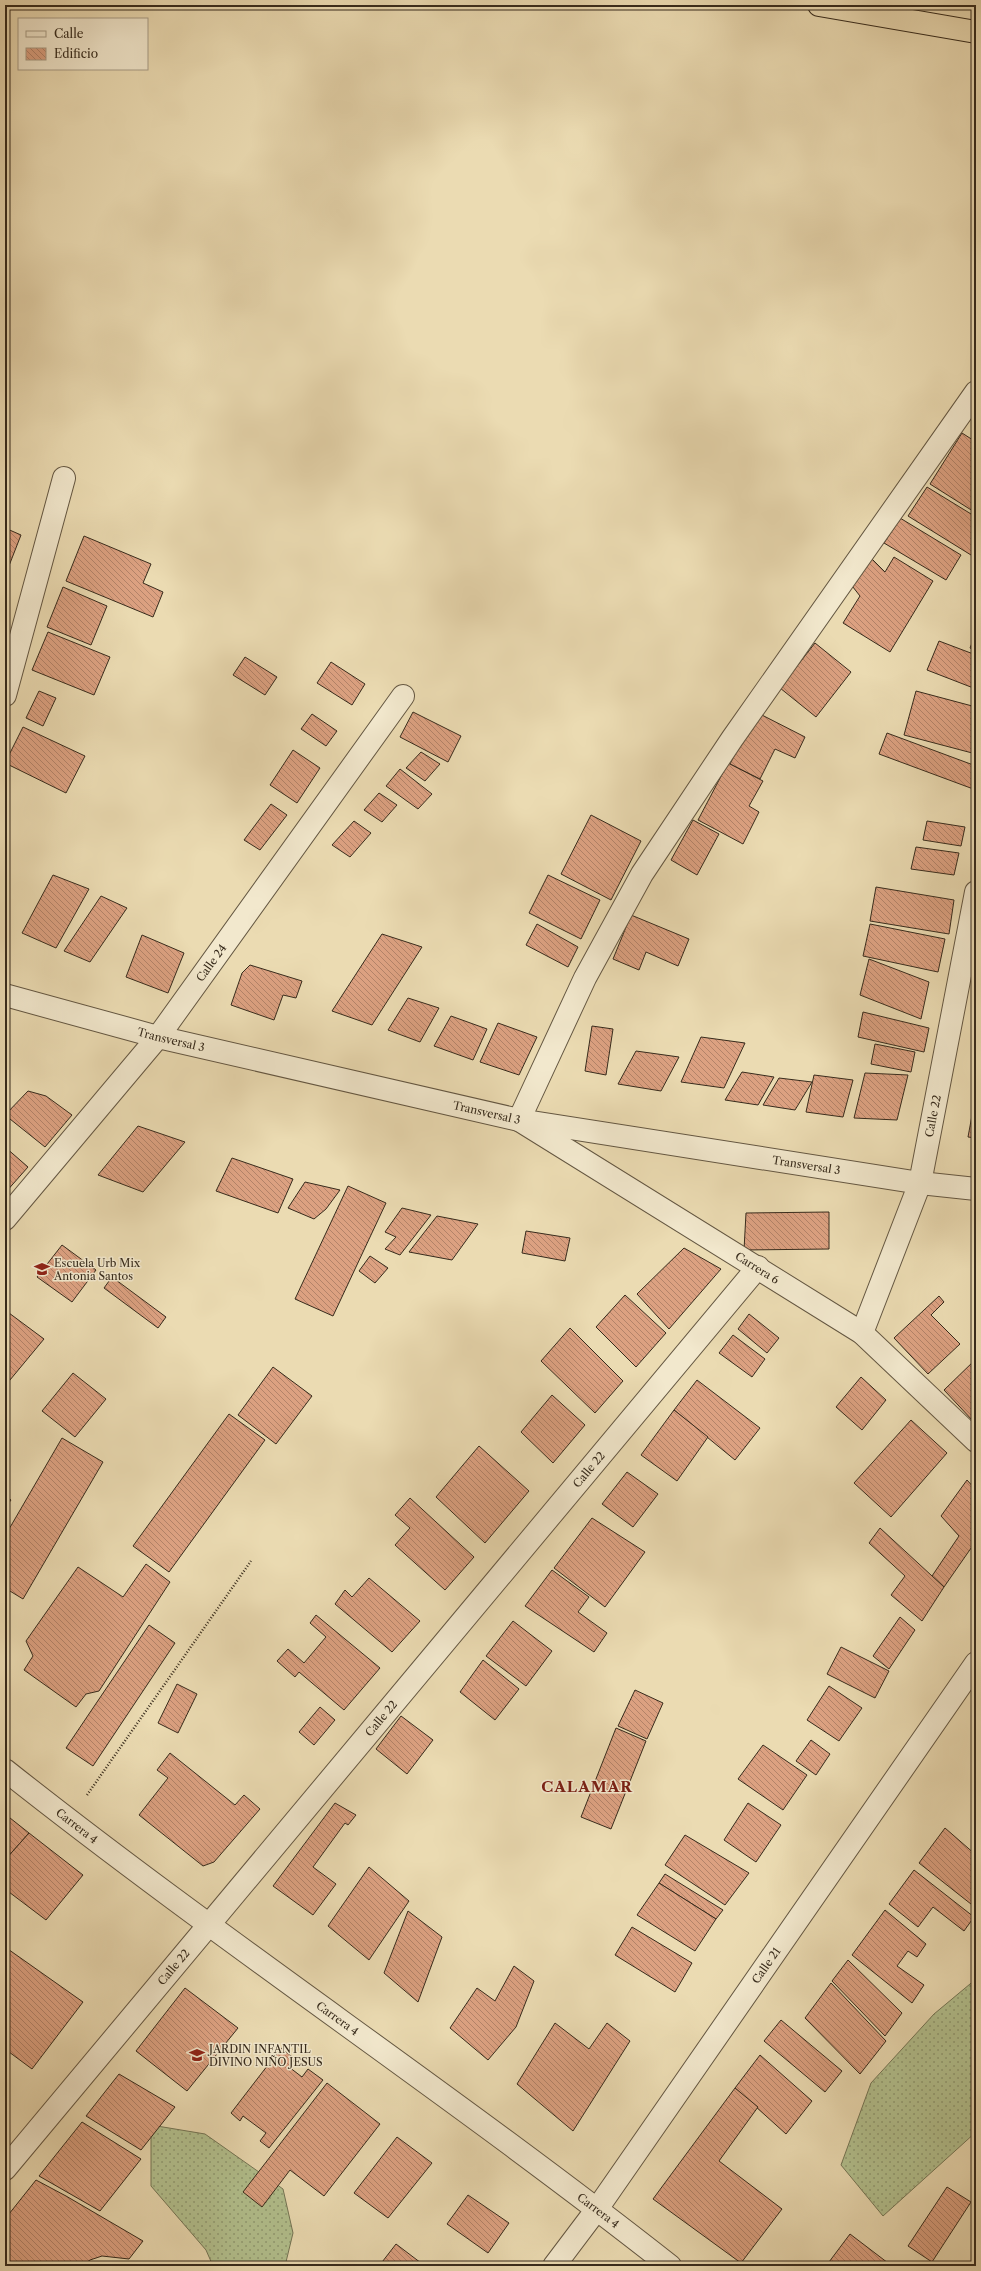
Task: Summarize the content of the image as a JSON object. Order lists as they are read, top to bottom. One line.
{"streets":{"street":["Calle 24","Transversal 3","Calle 22","Carrera 6","Carrera 4","Calle 21"]},"crossings":[["Calle 24","Transversal 3"],["Transversal 3","Calle 22"],["Transversal 3","Carrera 6"],["Calle 22","Carrera 6"],["Calle 22","Carrera 4"],["Carrera 4","Calle 21"]],"districts":["CALAMAR"],"places":{"school or university":["Escuela Urb Mix Antonia Santos","JARDIN INFANTIL DIVINO NIÑO JESUS"]},"legend":["Calle","Edificio"]}
